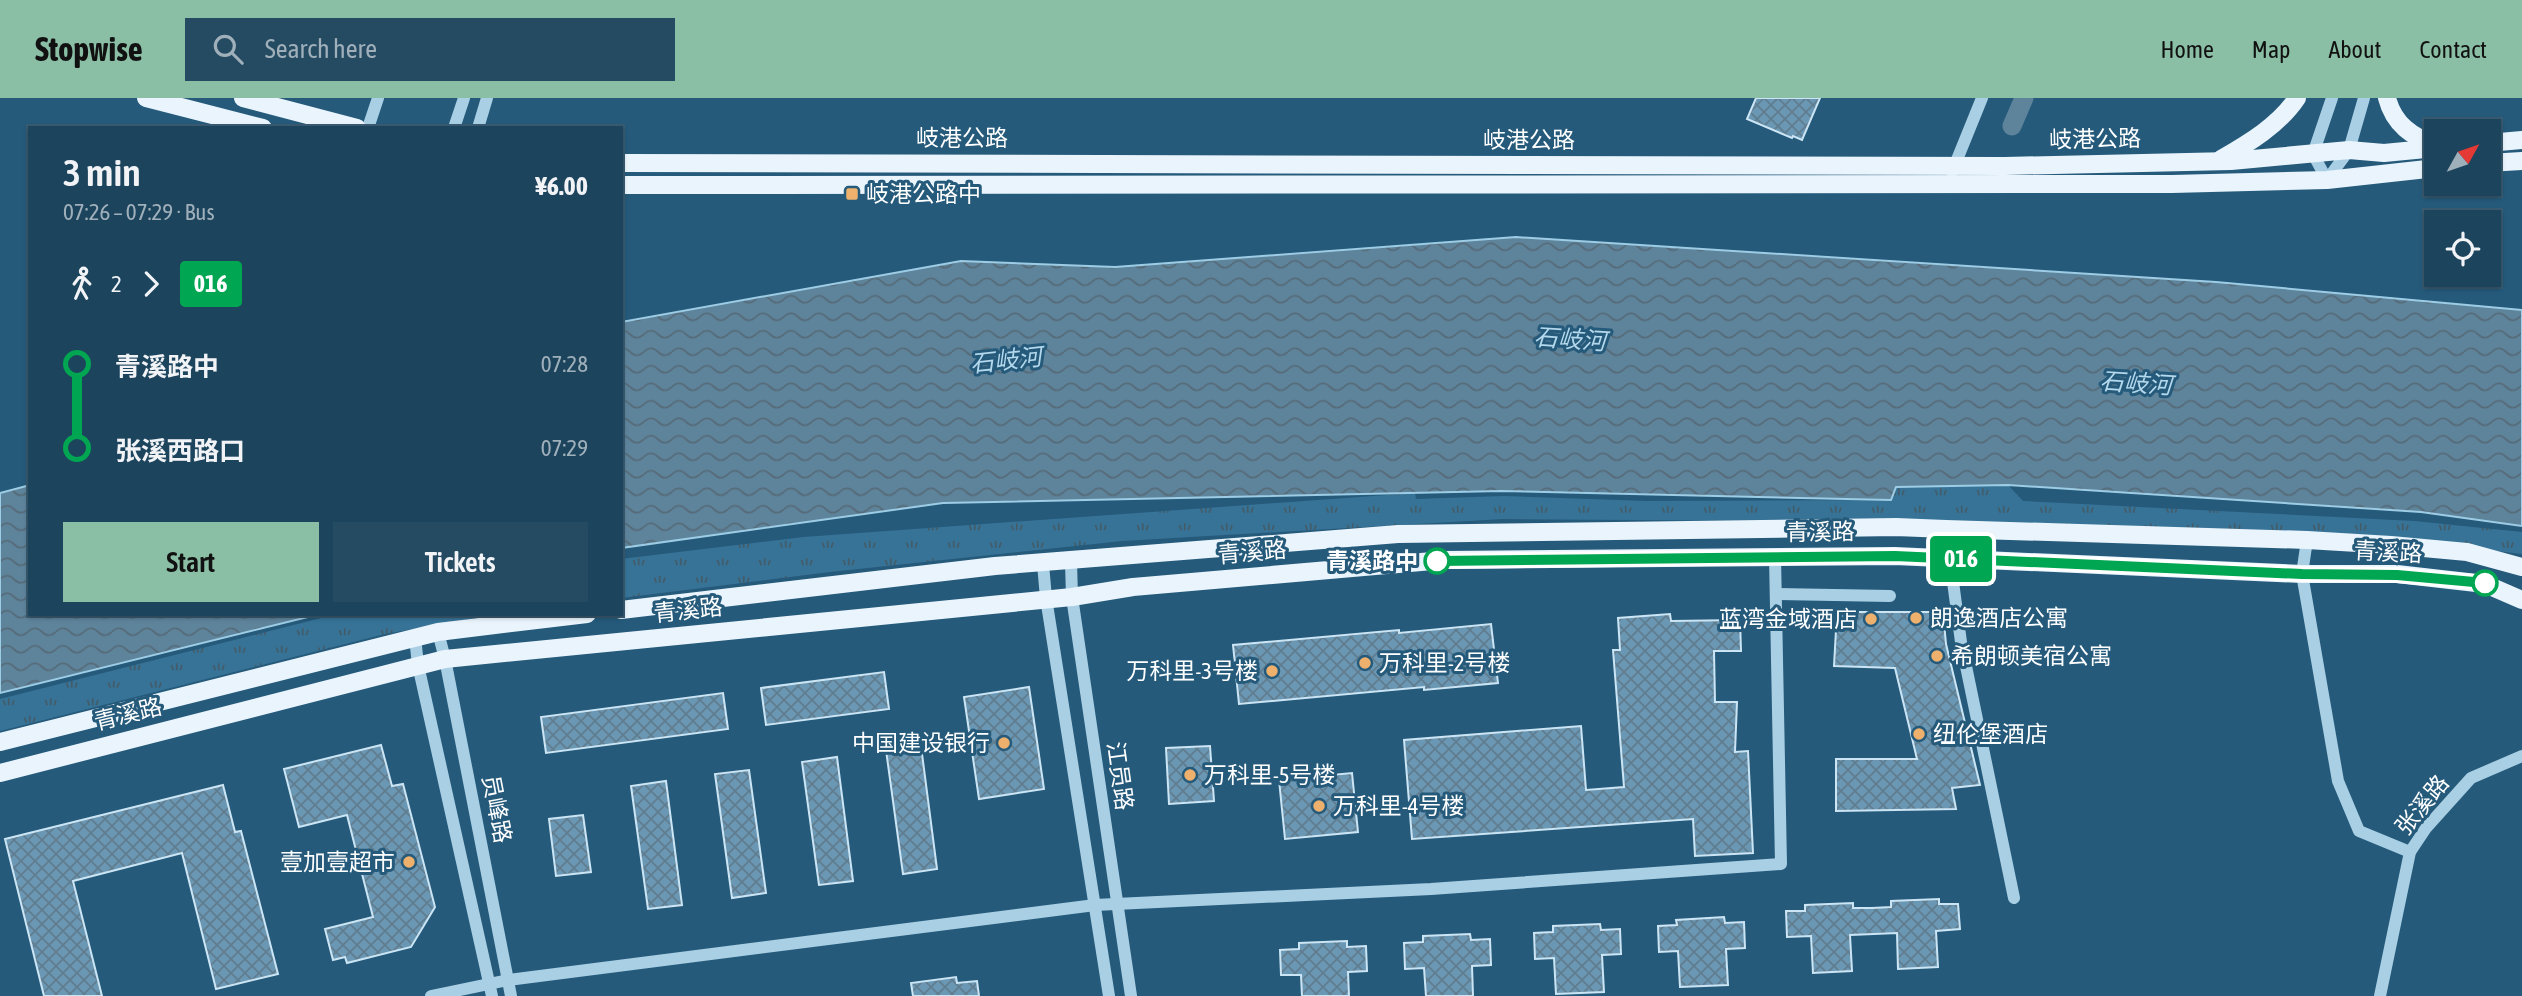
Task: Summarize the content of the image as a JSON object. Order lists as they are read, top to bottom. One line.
{"streets":{"main road":["岐港公路","青溪路"],"street":["江员路","张溪路","员峰路"]},"crossings":[["青溪路","江员路"],["青溪路","员峰路"]],"water":["石岐河"],"places":{"transit":["岐港公路中"],"other":["青溪路中","朗逸酒店公寓","蓝湾金域酒店","希朗顿美宿公寓","万科里-2号楼","万科里-3号楼","纽伦堡酒店","中国建设银行","万科里-5号楼","万科里-4号楼","壹加壹超市"]},"lines":["bus line 016"],"north":"top right","page":{"header":"Stopwise","search":"Search here","nav":["Home","Map","About","Contact"],"on_map":"016","heading":["3 min","07:26 – 07:29 · Bus","¥6.00"],"legs":["2","016"],"list":[{"name":"青溪路中","value":"07:28"},{"name":"张溪西路口","value":"07:29"}],"buttons":["Start","Tickets"]}}
